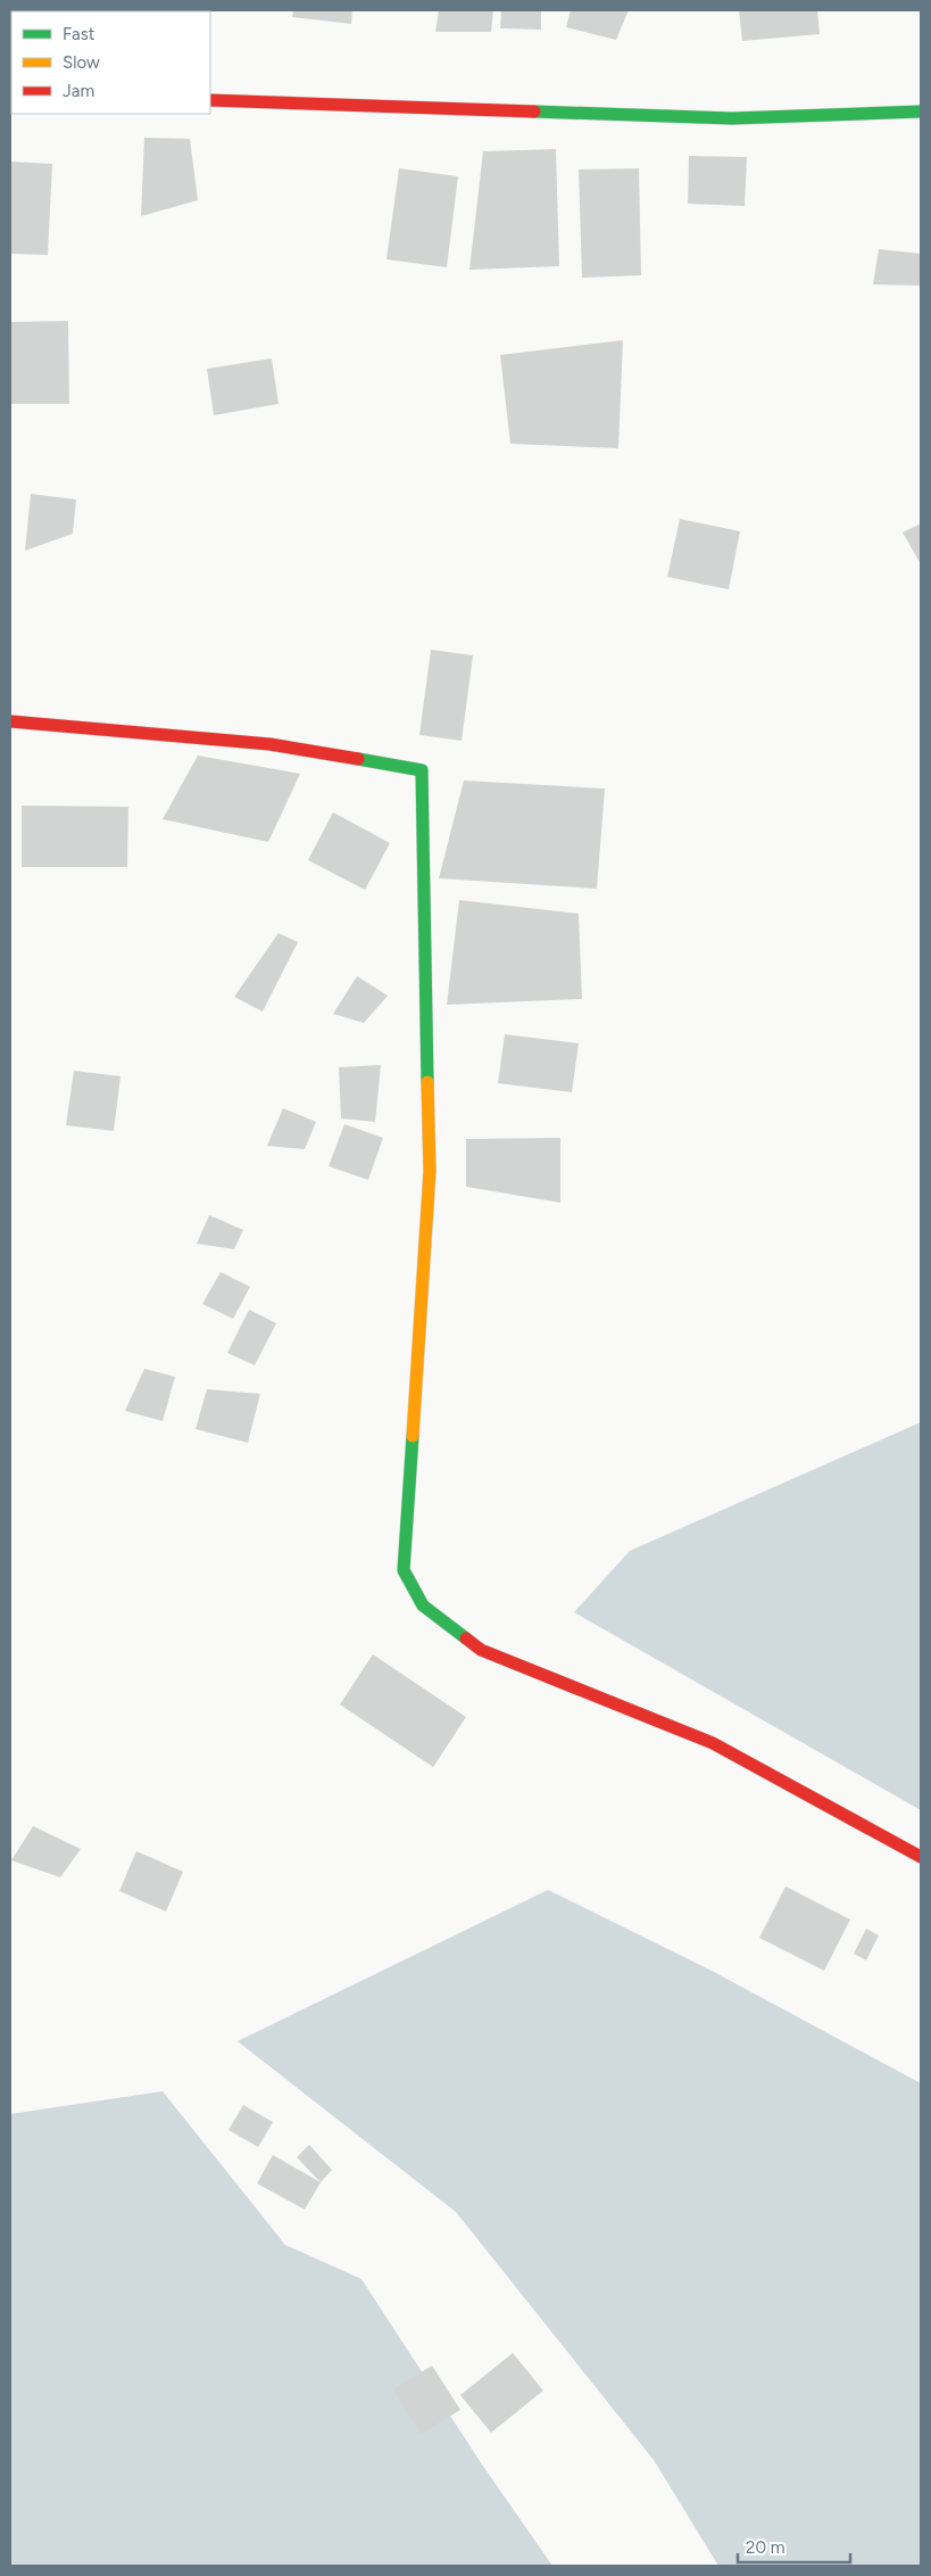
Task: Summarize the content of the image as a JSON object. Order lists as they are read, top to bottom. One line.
{"legend":["Fast","Slow","Jam"],"scale_bar":"20 m"}
